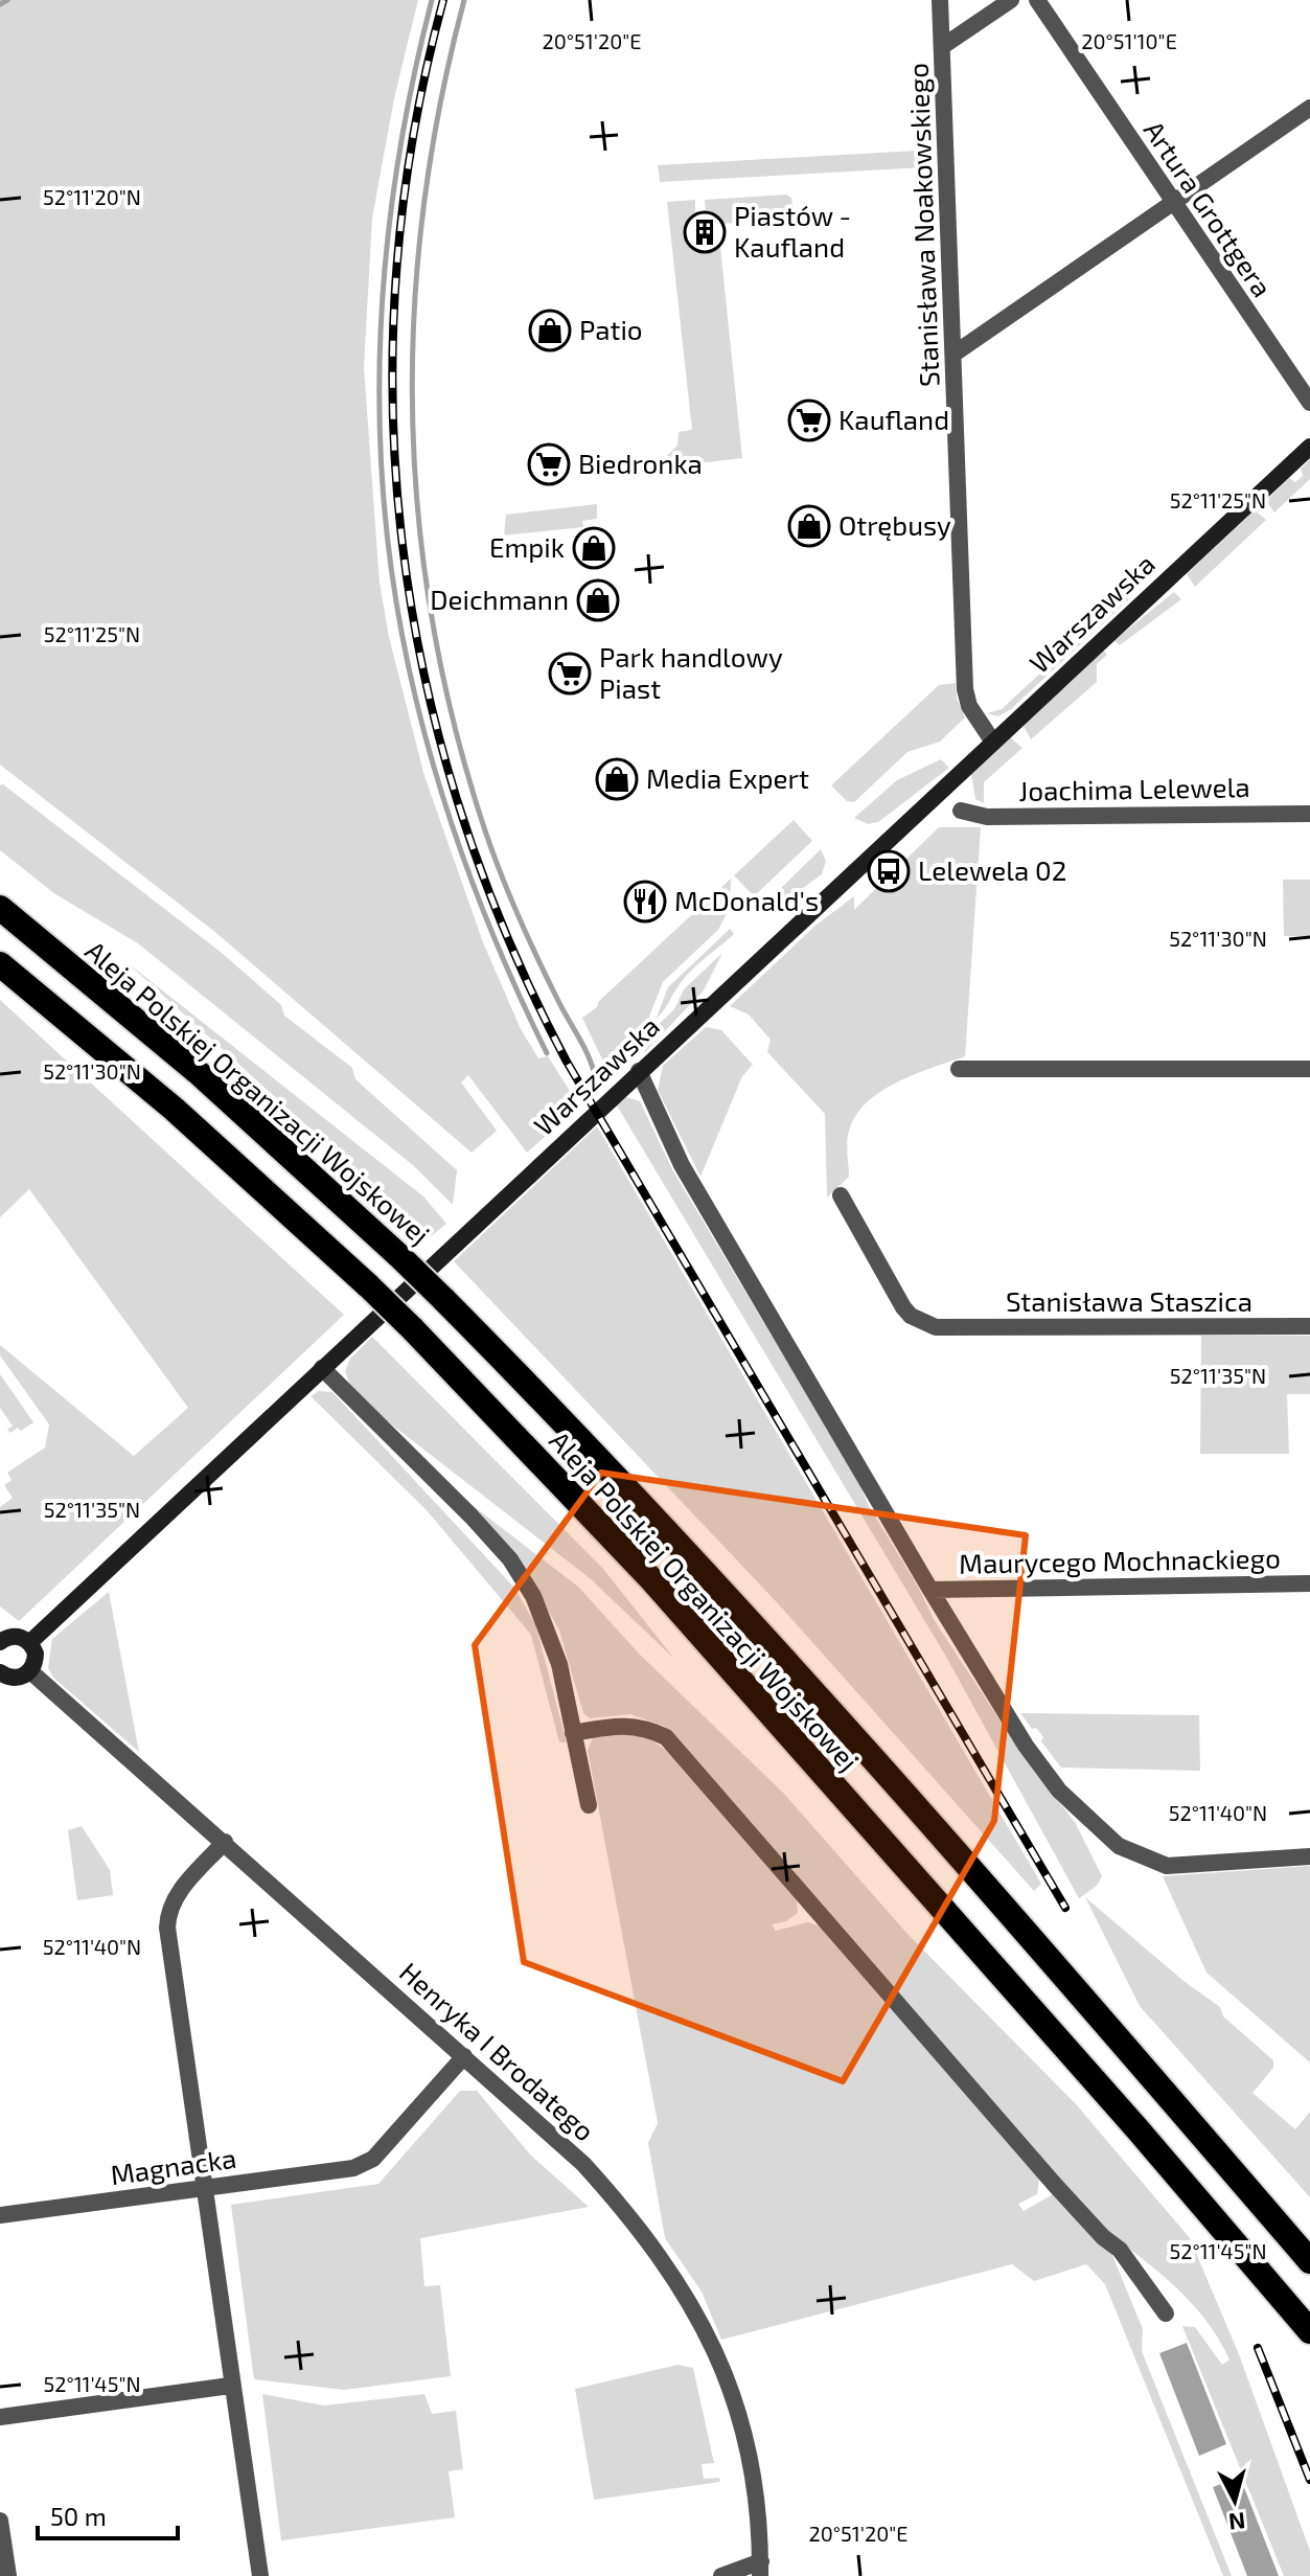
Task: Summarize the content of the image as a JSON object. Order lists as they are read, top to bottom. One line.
{"streets":{"highway":["Aleja Polskiej Organizacji Wojskowej"],"street":["Artura Grottgera","Stanisława Noakowskiego","Warszawska","Joachima Lelewela","Stanisława Staszica","Maurycego Mochnackiego","Henryka I Brodatego","Magnacka"]},"crossings":[["Stanisława Noakowskiego","Warszawska"],["Henryka I Brodatego","Magnacka"]],"places":{"building":["Piastów - Kaufland"],"shop":["Patio","Otrębusy","Empik","Deichmann","Media Expert"],"supermarket":["Kaufland","Biedronka","Park handlowy Piast"],"bus stop":["Lelewela 02"],"restaurant":["McDonald's"]},"scale_bar":"50 m","north":"bottom","coordinates":["20°51'20\"E","20°51'10\"E","52°11'20\"N","52°11'25\"N","52°11'30\"N","52°11'35\"N","52°11'40\"N","52°11'45\"N"]}
